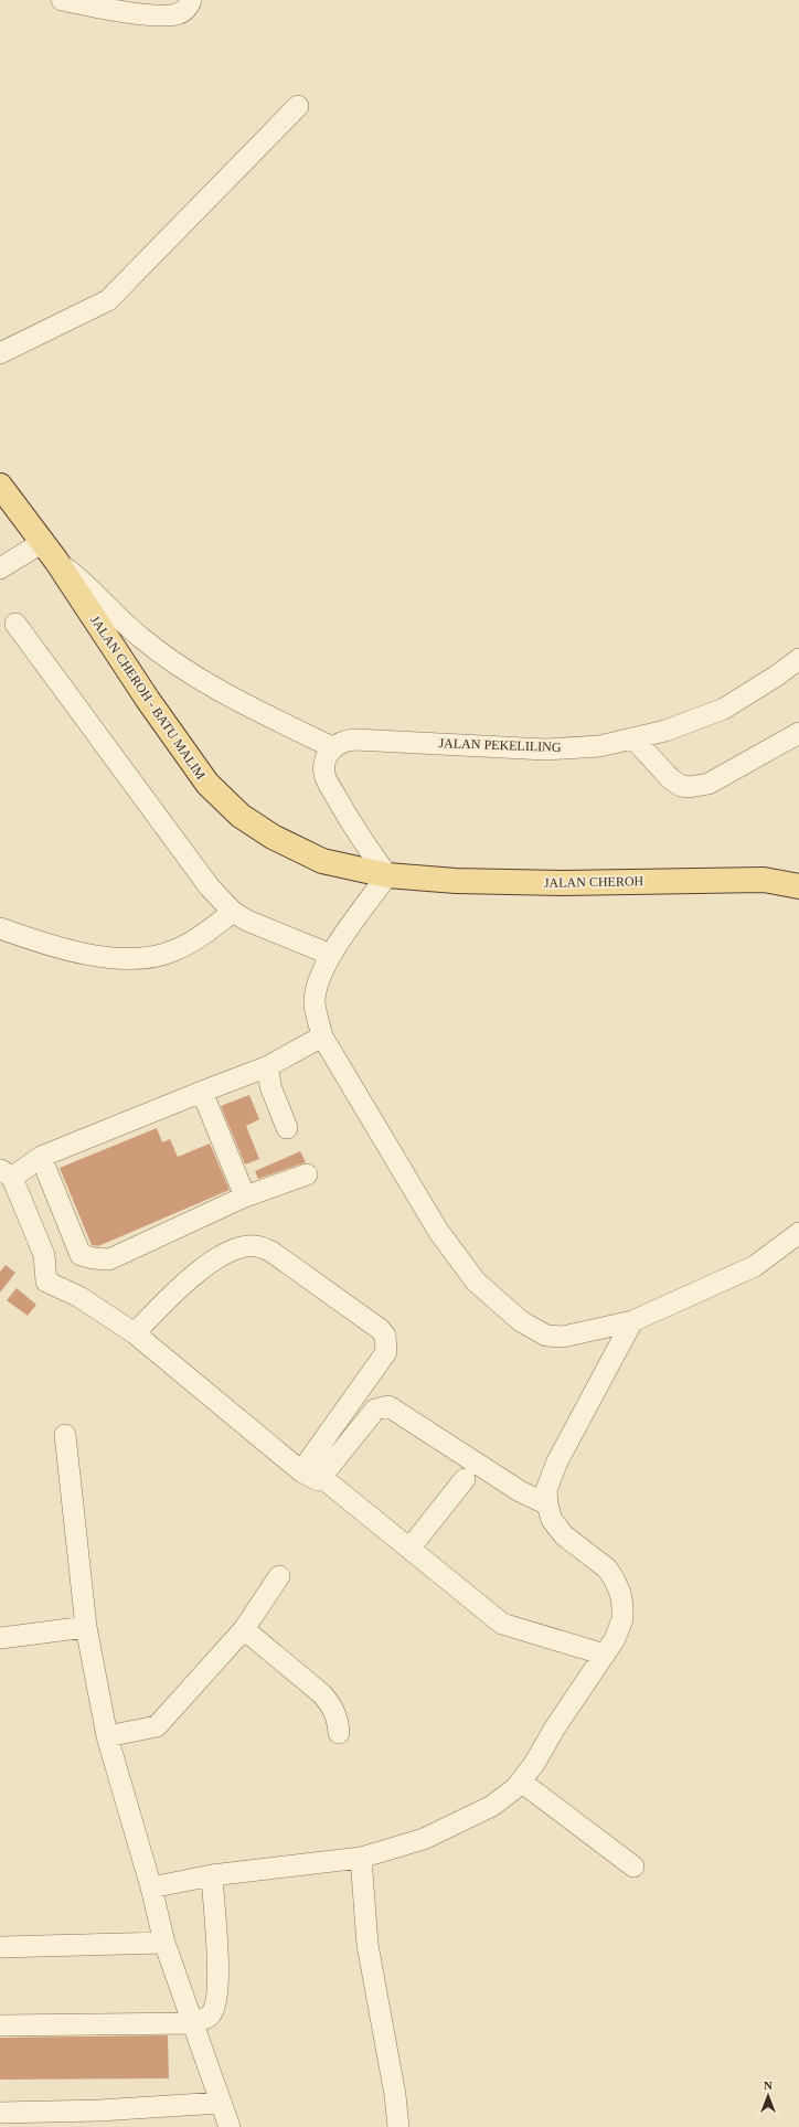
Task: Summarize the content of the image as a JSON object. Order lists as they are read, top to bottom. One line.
{"streets":{"main road":["JALAN CHEROH - BATU MALIM","JALAN CHEROH"],"street":["JALAN PEKELILING"]},"crossings":[["JALAN CHEROH - BATU MALIM","JALAN CHEROH"]],"north":"top"}
